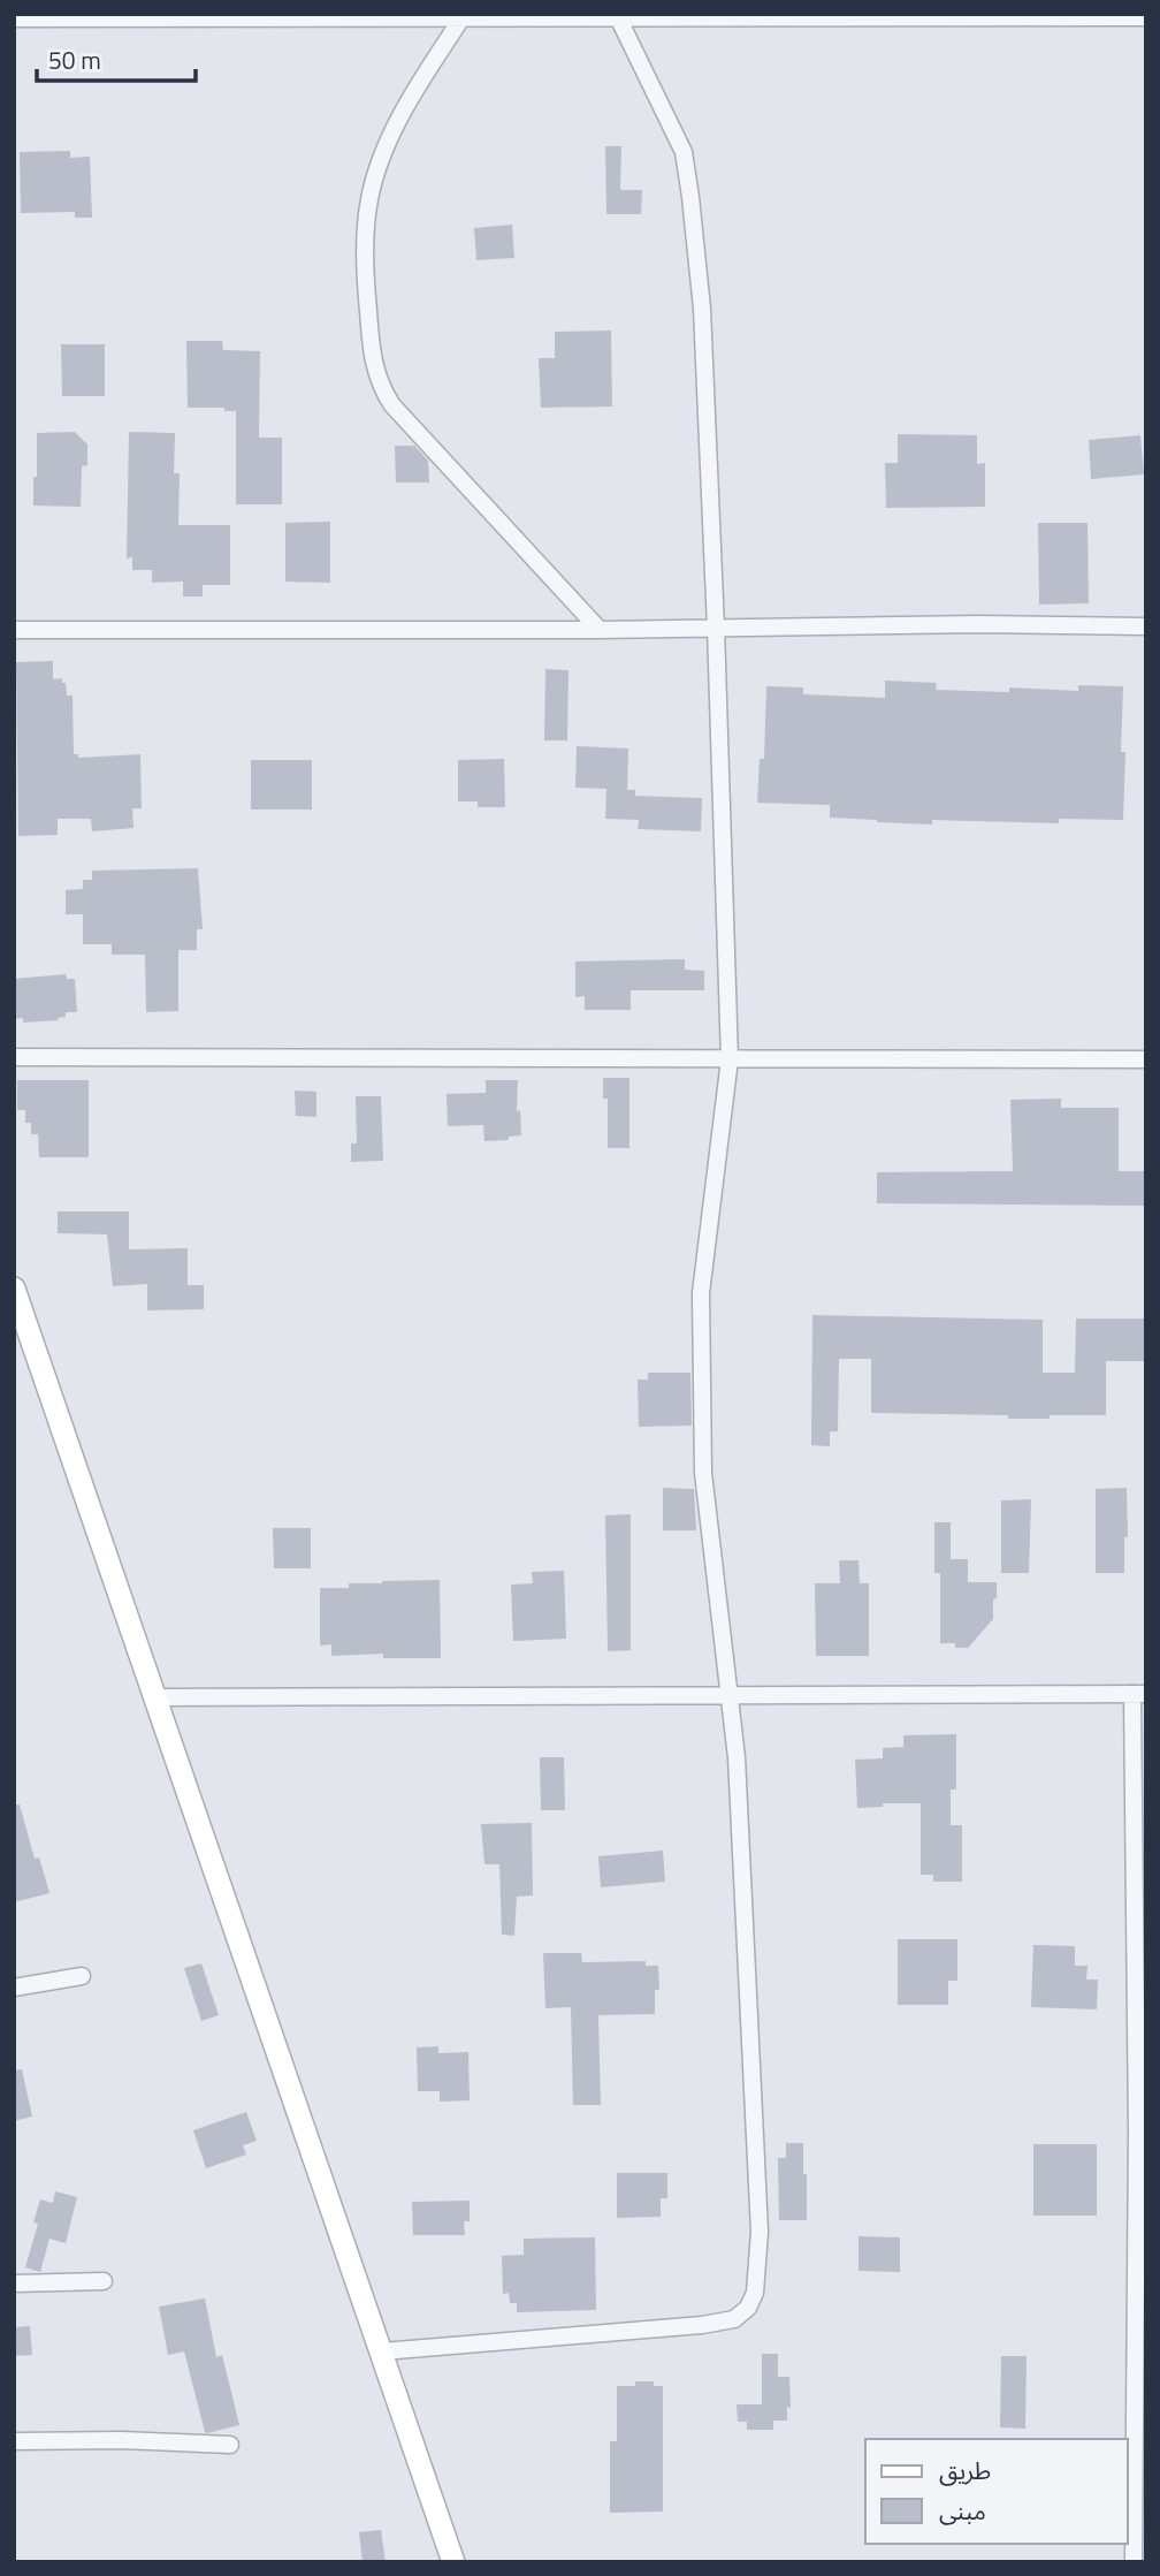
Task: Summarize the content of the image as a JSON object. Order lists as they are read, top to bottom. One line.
{"legend":["طريق","مبنى"],"scale_bar":"50 m"}
